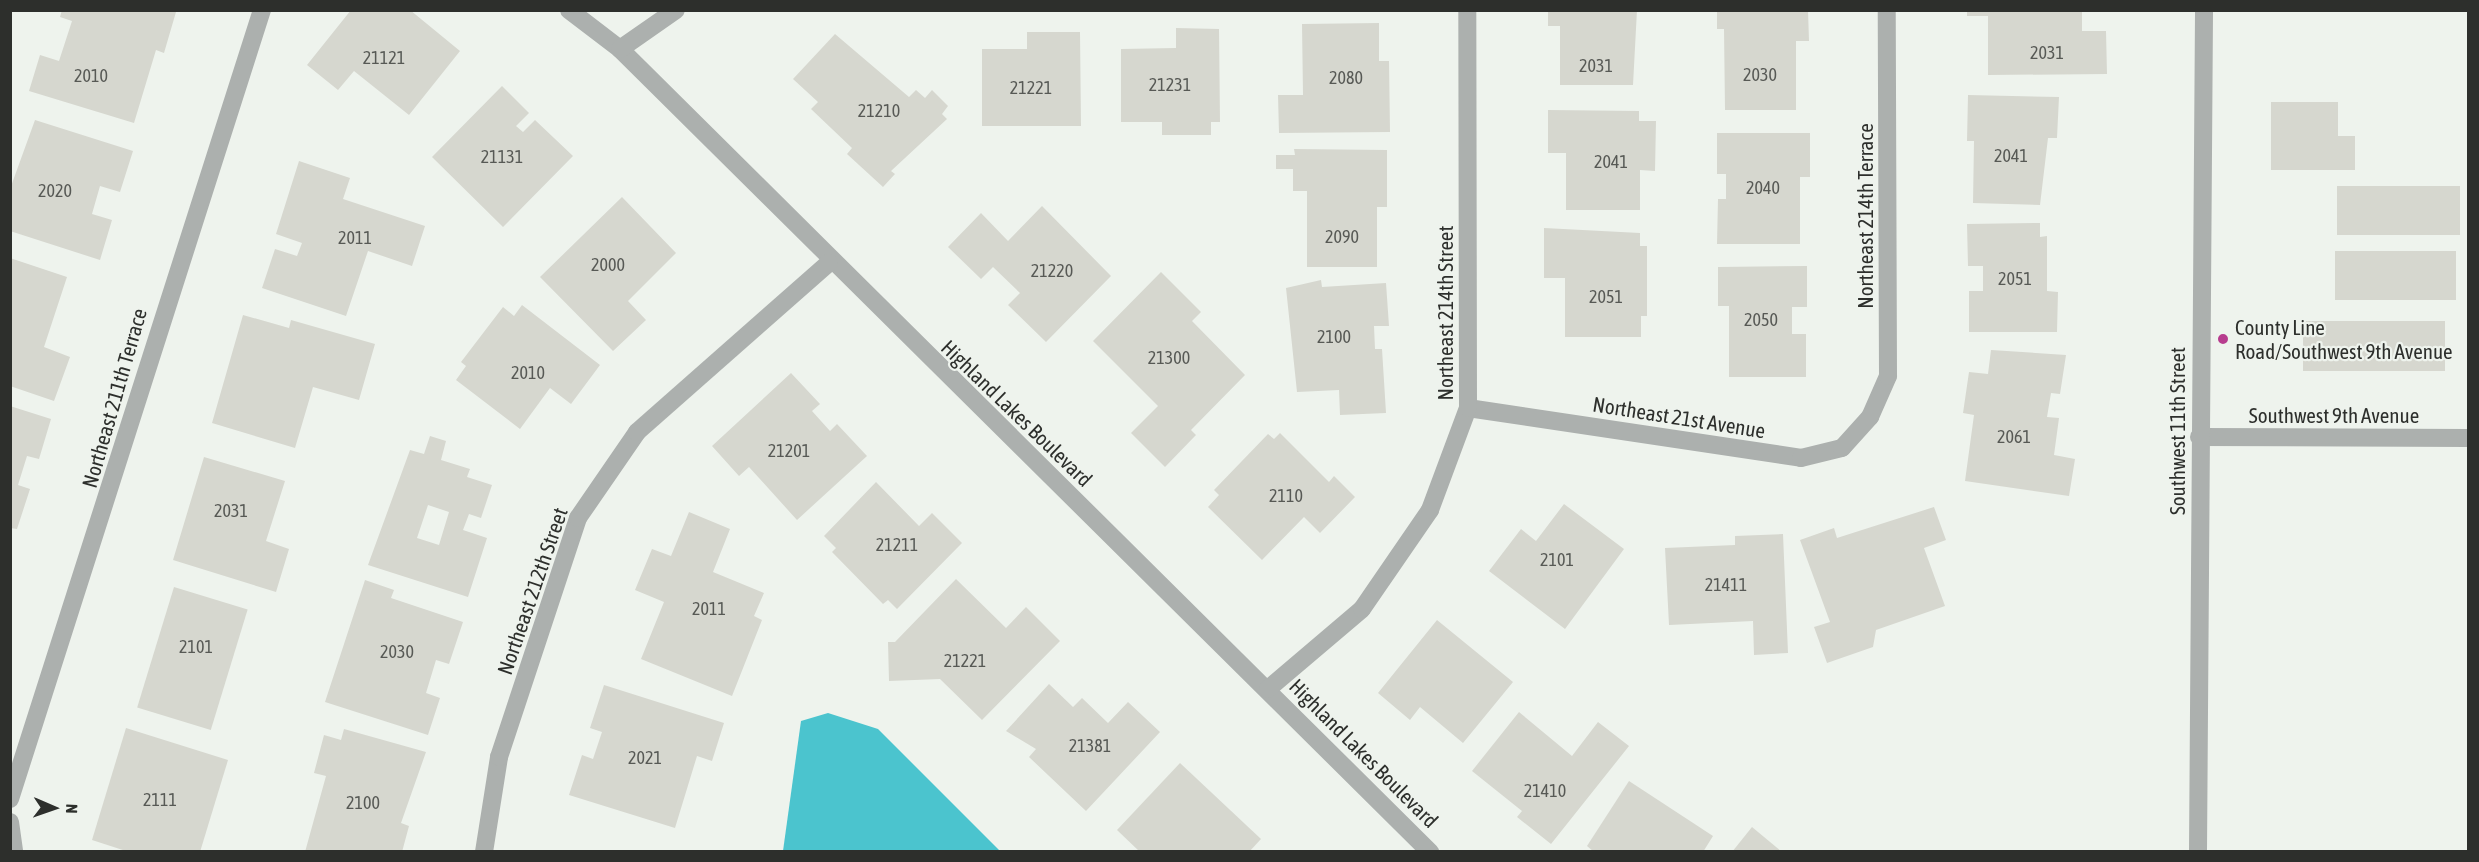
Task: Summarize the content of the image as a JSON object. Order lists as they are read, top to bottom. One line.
{"streets":{"street":["Northeast 214th Terrace","Northeast 214th Street","Northeast 211th Terrace","Highland Lakes Boulevard","Southwest 9th Avenue","Northeast 21st Avenue","Southwest 11th Street","Northeast 212th Street"]},"crossings":[["Northeast 214th Terrace","Northeast 21st Avenue"],["Northeast 214th Street","Highland Lakes Boulevard"],["Northeast 214th Street","Northeast 21st Avenue"],["Highland Lakes Boulevard","Northeast 212th Street"],["Southwest 9th Avenue","Southwest 11th Street"]],"places":["County Line Road/Southwest 9th Avenue"],"house_numbers":["2031","21121","2031","2030","2010","2080","21231","21221","21210","2041","21131","2041","2040","2020","2090","2011","2000","21220","2051","2051","2050","2100","21300","2010","2061","21201","2110","2031","21211","2101","21411","2011","2101","2030","21221","21381","2021","21410","2111","2100"],"north":"right"}
